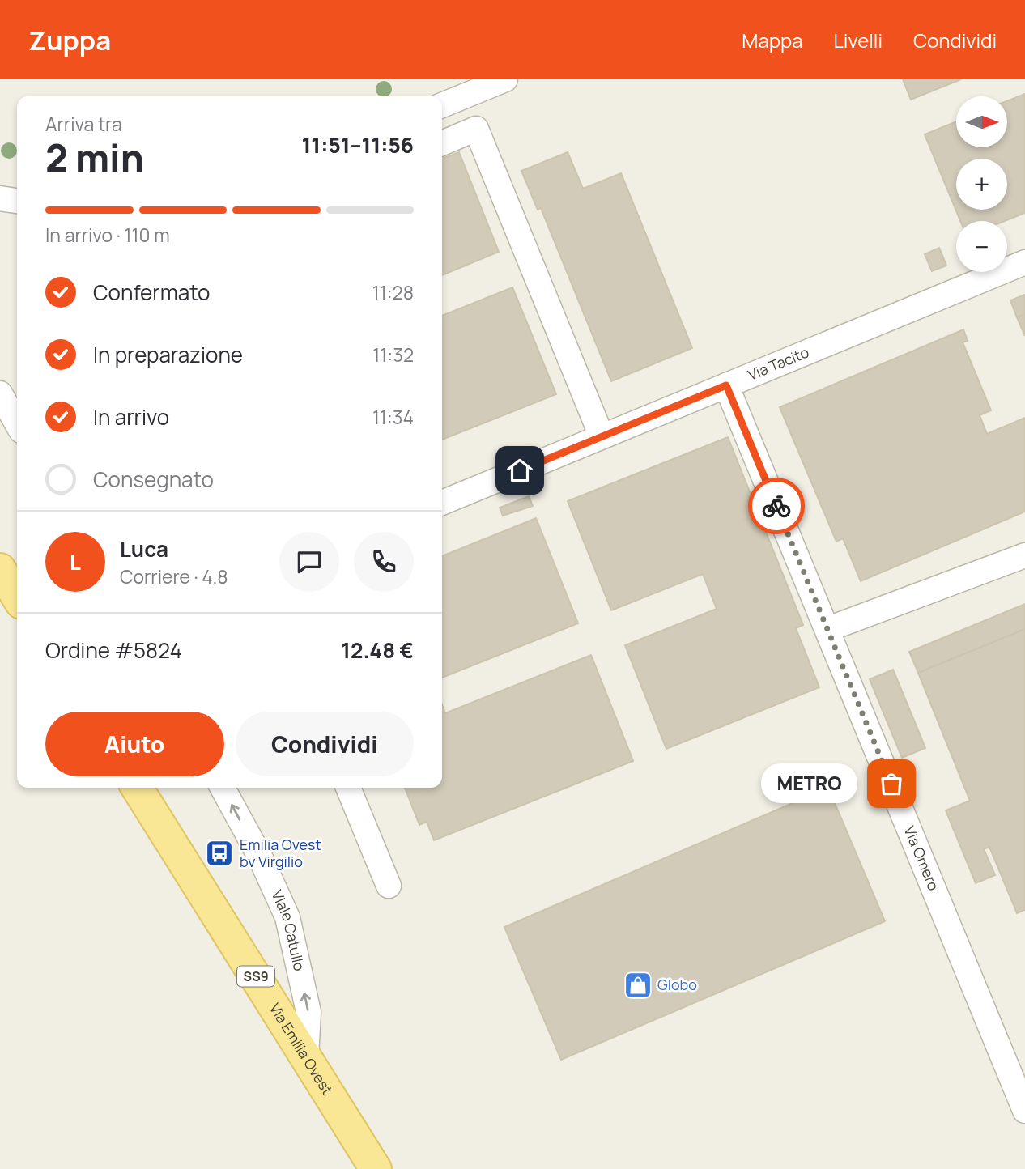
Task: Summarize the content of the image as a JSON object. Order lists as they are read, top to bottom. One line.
{"streets":{"main road":["SS9","Via Emilia Ovest"],"street":["Via Tacito","Via Omero","Viale Catullo"]},"crossings":[["Via Tacito","Via Omero"],["Viale Catullo","Via Emilia Ovest"]],"places":{"other":["METRO"],"bus stop":["Emilia Ovest bv Virgilio"],"shop":["Globo"]},"north":"right","page":{"header":"Zuppa","nav":["Mappa","Livelli","Condividi"],"map_buttons":["+","−"],"heading":["2 min","Arriva tra","11:51–11:56"],"panel":["Luca","Corriere · 4.8","Ordine #5824","12.48 €"],"bar":"In arrivo · 110 m","list":[["Confermato","11:28"],["In preparazione","11:32"],["In arrivo","11:34"],"Consegnato"],"round":"L","buttons":["Aiuto","Condividi"],"bubble":"METRO"}}
